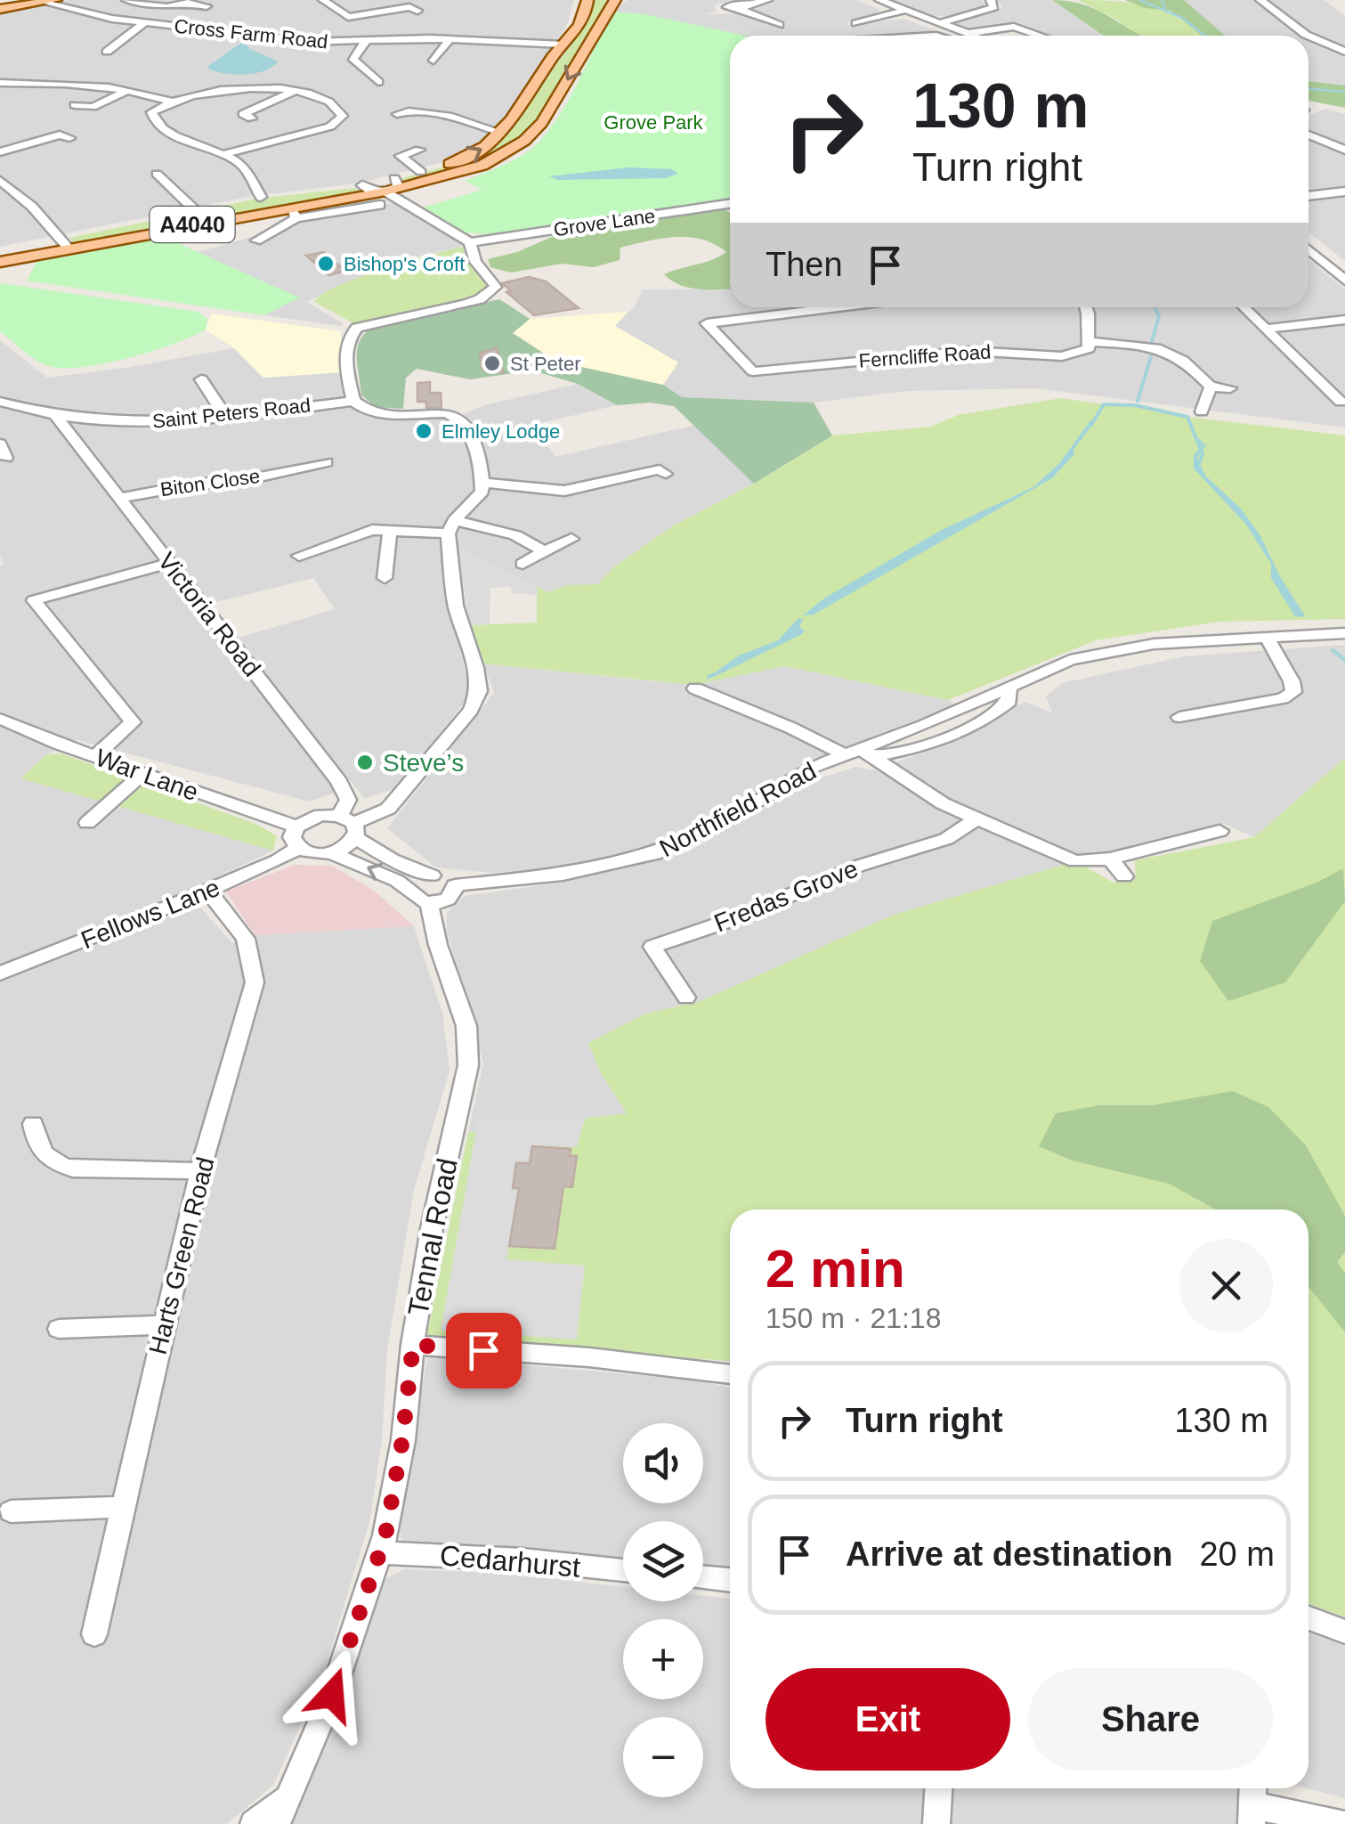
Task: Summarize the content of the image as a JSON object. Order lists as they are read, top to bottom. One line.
{"streets":{"main road":["A4040"],"street":["Cross Farm Road","Grove Lane","Ferncliffe Road","Saint Peters Road","Biton Close","Victoria Road","War Lane","Northfield Road","Fredas Grove","Fellows Lane","Tennal Road","Harts Green Road","Cedarhurst"]},"crossings":[["Cross Farm Road","A4040"],["Saint Peters Road","Victoria Road"],["Biton Close","Victoria Road"],["Victoria Road","War Lane"],["Victoria Road","Fellows Lane"],["War Lane","Fellows Lane"],["Fellows Lane","Harts Green Road"],["Tennal Road","Cedarhurst"]],"parks":["Grove Park"],"places":["Bishop's Croft","St Peter","Elmley Lodge","Steve’s"],"page":{"turn":["130 m","Turn right"],"then":"Then","heading":["2 min","150 m · 21:18"],"list":[{"name":"Turn right","value":"130 m"},{"name":"Arrive at destination","value":"20 m"}],"map_buttons":["+","−"],"buttons":["Exit","Share"]}}
